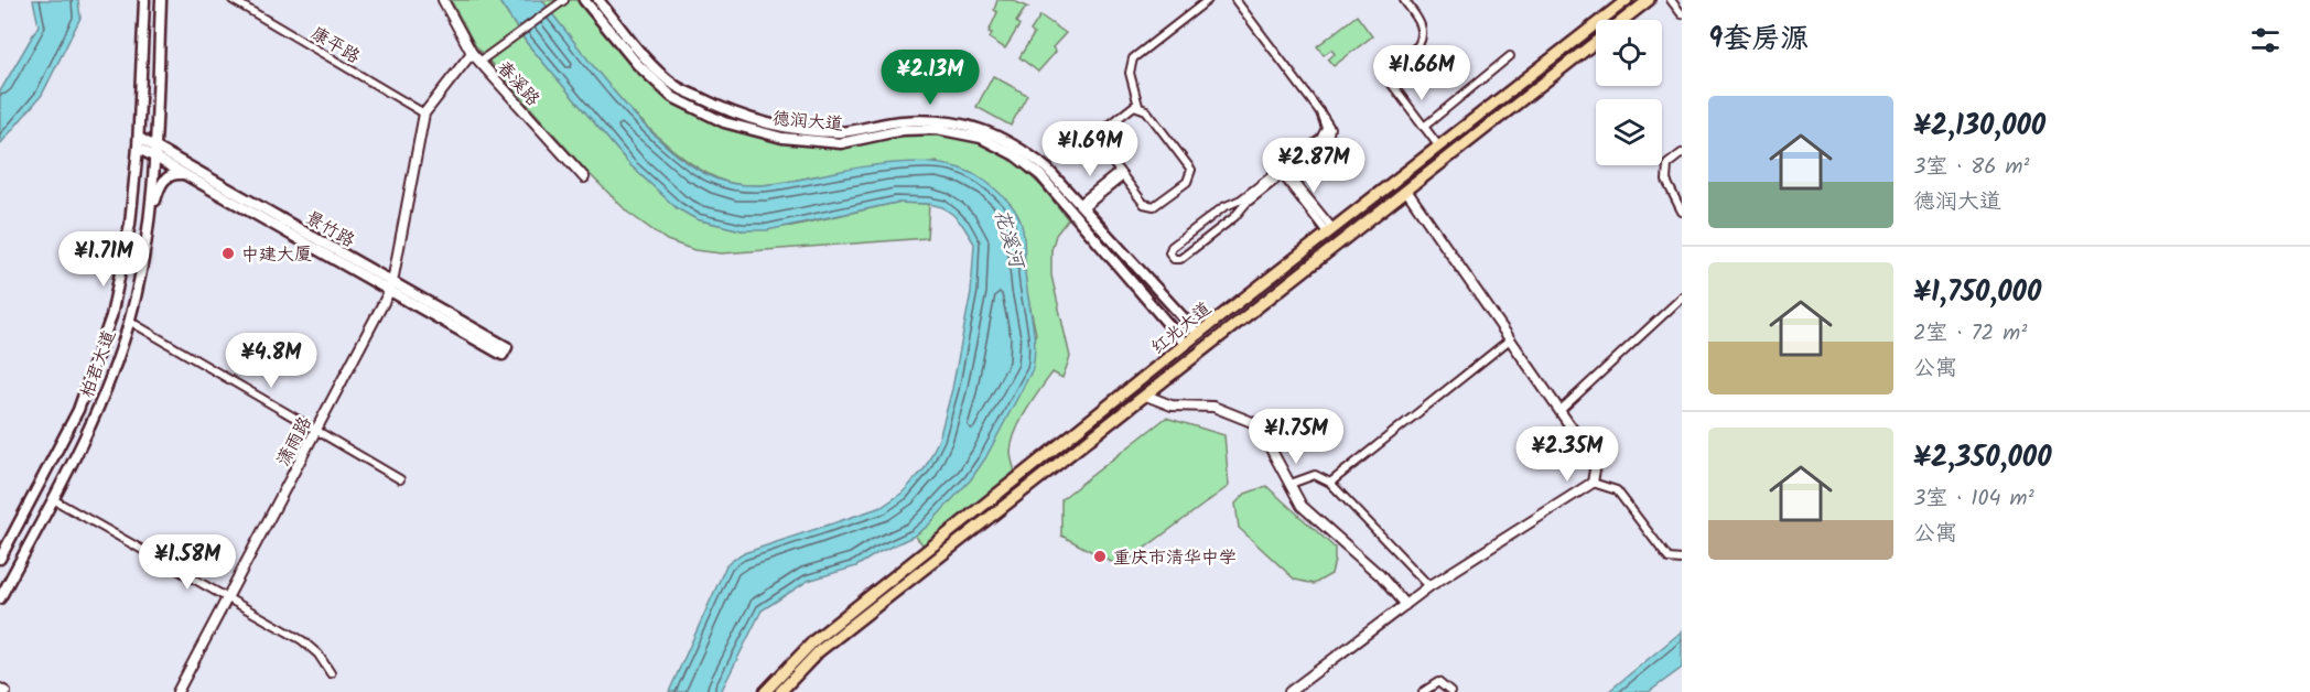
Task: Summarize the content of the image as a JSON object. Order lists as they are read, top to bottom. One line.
{"streets":{"main road":["德润大道","景竹路","红光大道","柏君大道"],"street":["康平路","春溪路","潇雨路"]},"crossings":[["康平路","潇雨路"],["春溪路","潇雨路"],["德润大道","红光大道"],["景竹路","柏君大道"],["景竹路","潇雨路"]],"water":["花溪河"],"places":["中建大厦","重庆市清华中学"],"page":{"heading":"9套房源","price":["¥1.66M","¥2.13M","¥1.69M","¥2.87M","¥1.71M","¥4.8M","¥1.75M","¥2.35M","¥1.58M"],"list":[{"name":"¥2,130,000","note":"3室 · 86 m² · 德润大道"},{"name":"¥1,750,000","note":"2室 · 72 m² · 公寓"},{"name":"¥2,350,000","note":"3室 · 104 m² · 公寓"}]}}
